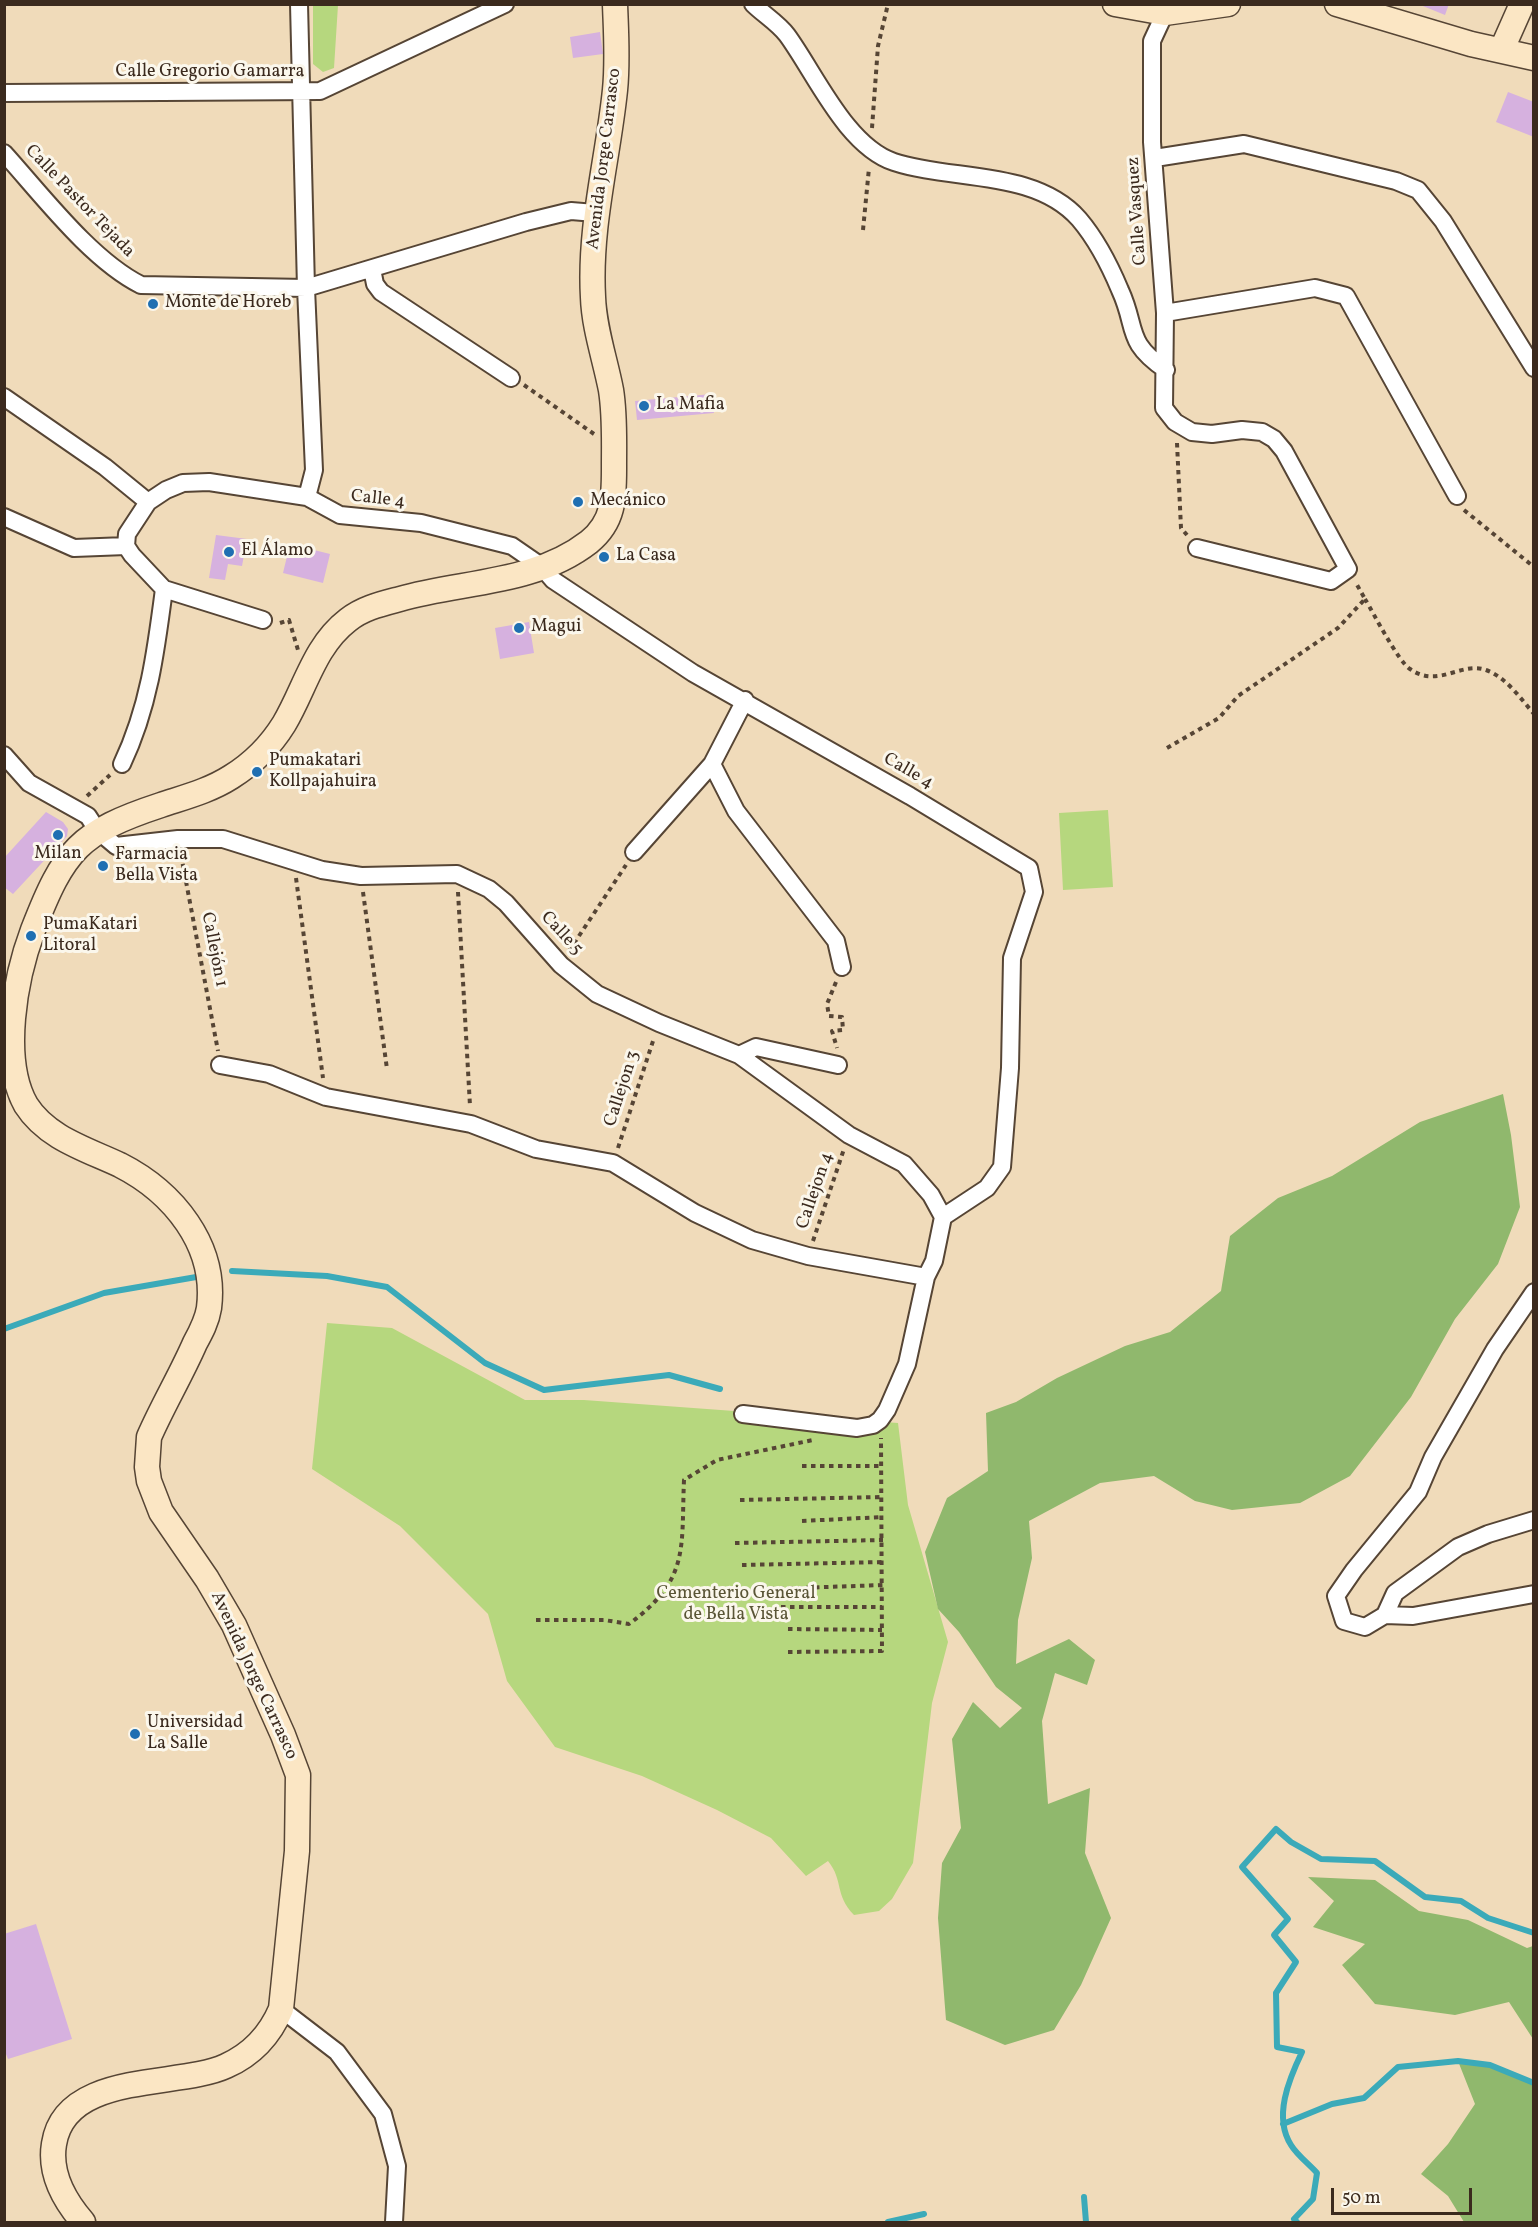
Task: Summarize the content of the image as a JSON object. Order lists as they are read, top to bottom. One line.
{"streets":{"main road":["Avenida Jorge Carrasco"],"street":["Calle Gregorio Gamarra","Calle Pastor Tejada","Calle Vasquez","Calle 4","Calle 5"],"path":["Callejón 1","Callejon 3","Callejon 4"]},"crossings":[["Avenida Jorge Carrasco","Calle Pastor Tejada"],["Avenida Jorge Carrasco","Calle 4"],["Avenida Jorge Carrasco","Calle 5"],["Calle 4","Calle 5"],["Calle 5","Callejón 1"],["Calle 5","Callejon 3"],["Calle 5","Callejon 4"]],"parks":["Cementerio General de Bella Vista"],"places":["Monte de Horeb","La Mafia","Mecánico","El Álamo","La Casa","Magui","Pumakatari Kollpajahuira","Milan","Farmacia Bella Vista","PumaKatari Litoral","Universidad La Salle"],"scale_bar":"50 m"}
